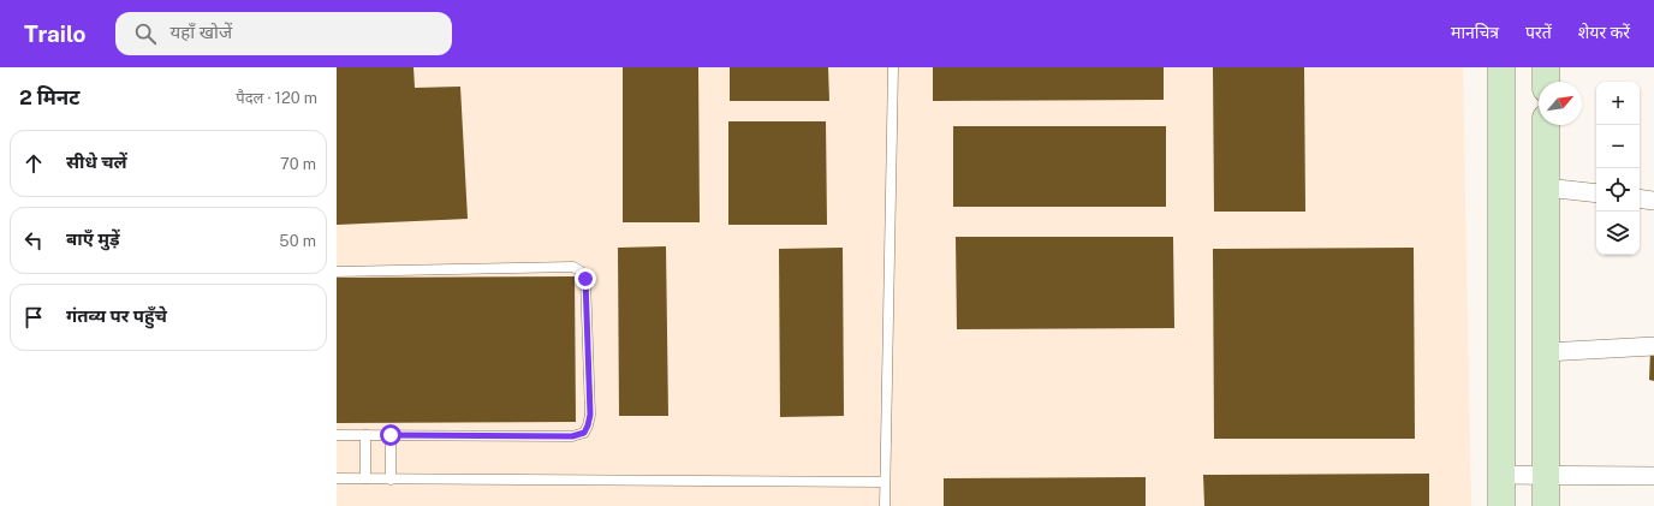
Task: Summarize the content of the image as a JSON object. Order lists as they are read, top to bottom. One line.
{"north":"top right","page":{"header":"Trailo","search":"यहाँ खोजें","nav":["मानचित्र","परतें","शेयर करें"],"heading":["2 मिनट","पैदल · 120 m"],"map_buttons":["+","−"],"list":[["सीधे चलें","70 m"],["बाएँ मुड़ें","50 m"],"गंतव्य पर पहुँचे"]}}
